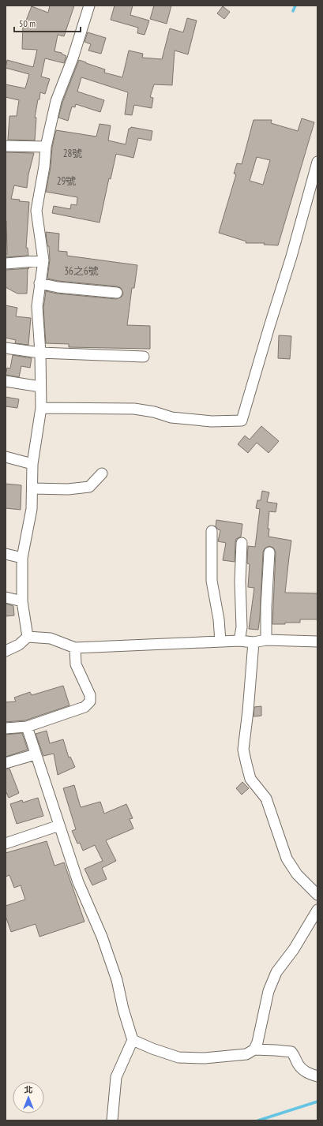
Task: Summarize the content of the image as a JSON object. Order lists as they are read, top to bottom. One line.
{"house_numbers":["28號","29號","36之6號"],"scale_bar":"50 m","north":"top"}
